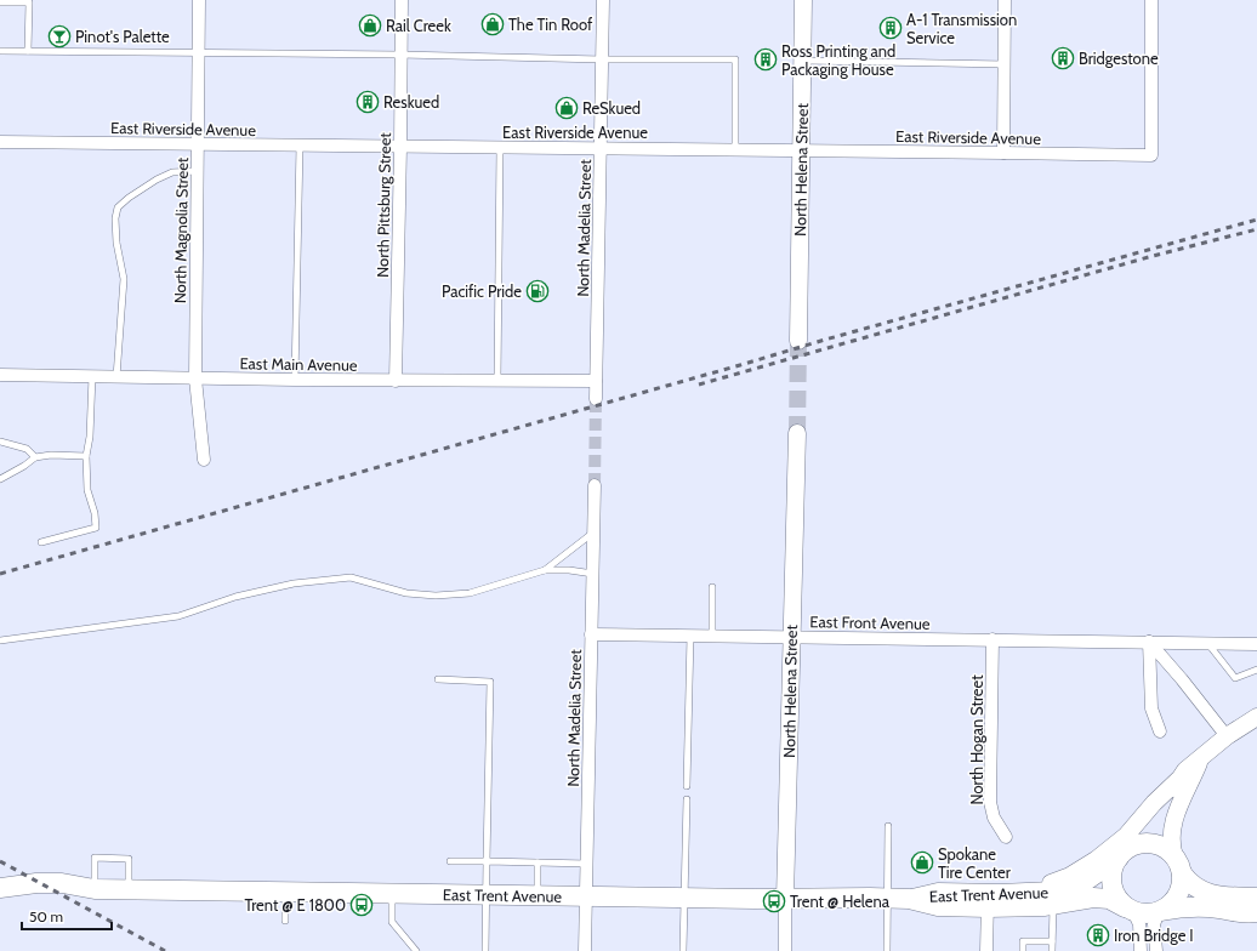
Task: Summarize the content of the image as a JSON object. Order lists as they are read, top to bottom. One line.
{"streets":{"main road":["East Trent Avenue"],"street":["East Riverside Avenue","North Helena Street","North Pittsburg Street","North Madelia Street","North Magnolia Street","East Main Avenue","East Front Avenue","North Hogan Street"]},"crossings":[["East Riverside Avenue","North Helena Street"],["East Riverside Avenue","North Pittsburg Street"],["East Riverside Avenue","North Madelia Street"],["East Riverside Avenue","North Magnolia Street"],["North Helena Street","East Front Avenue"],["North Helena Street","East Trent Avenue"],["North Pittsburg Street","East Main Avenue"],["North Madelia Street","East Main Avenue"],["North Madelia Street","East Front Avenue"],["North Madelia Street","East Trent Avenue"],["North Magnolia Street","East Main Avenue"],["East Front Avenue","North Hogan Street"]],"places":{"shop":["The Tin Roof","Rail Creek","ReSkued","Spokane Tire Center"],"building":["A-1 Transmission Service","Bridgestone","Ross Printing and Packaging House","Reskued","Iron Bridge I"],"bar":["Pinot's Palette"],"fuel station":["Pacific Pride"],"bus stop":["Trent @ Helena","Trent @ E 1800"]},"scale_bar":"50 m"}
